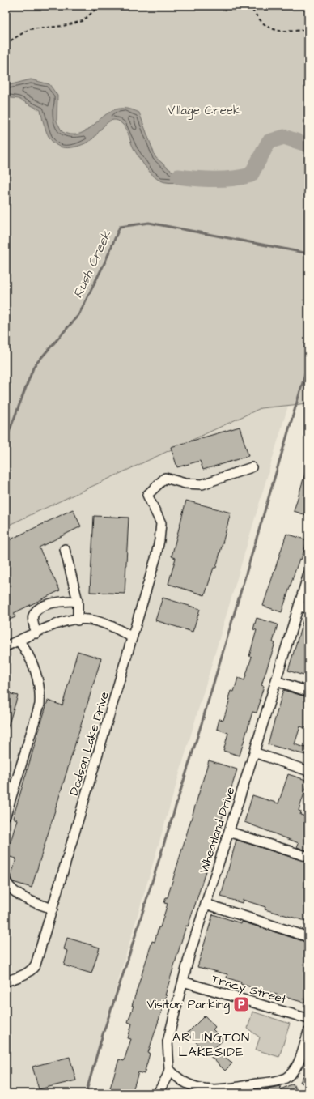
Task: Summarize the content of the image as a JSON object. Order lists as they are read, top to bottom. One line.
{"streets":{"street":["Dodson Lake Drive","Wheatland Drive","Tracy Street"]},"crossings":[["Wheatland Drive","Tracy Street"]],"districts":["ARLINGTON LAKESIDE"],"water":["Rush Creek"],"parks":["Village Creek"],"places":{"parking":["Visitor Parking"]}}
